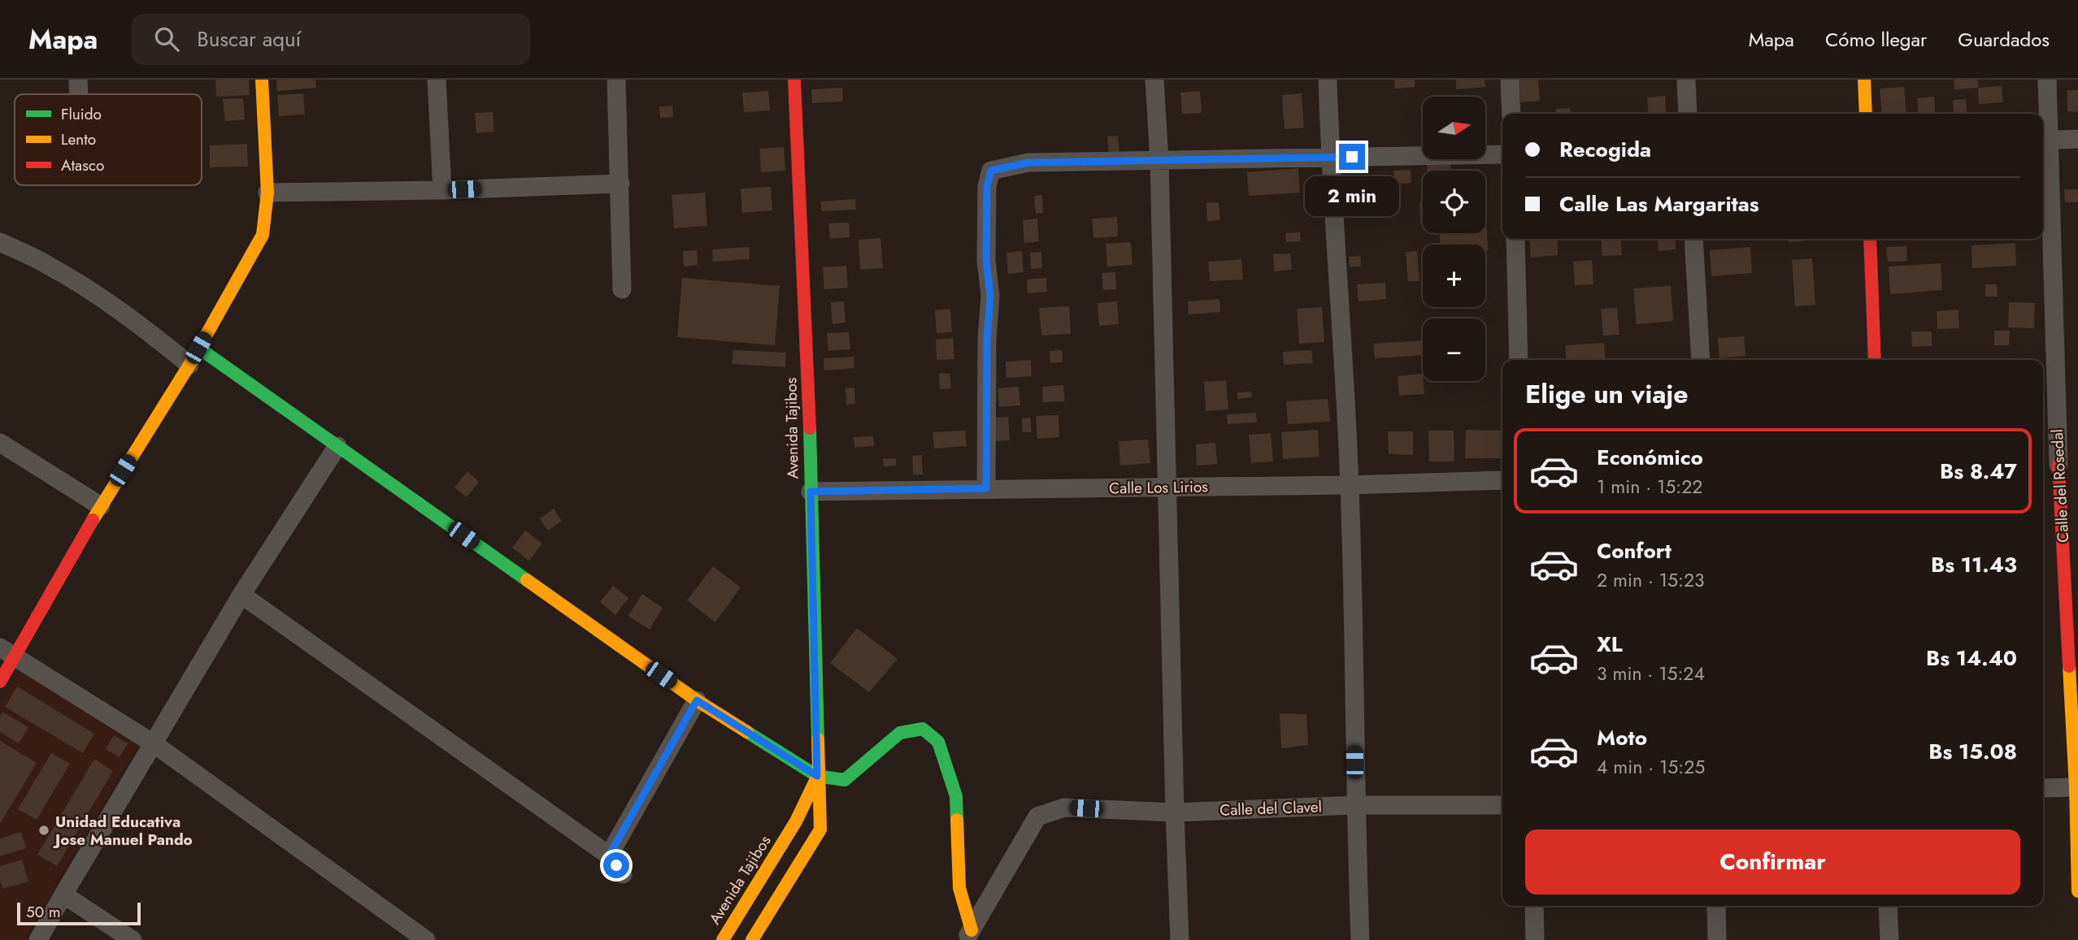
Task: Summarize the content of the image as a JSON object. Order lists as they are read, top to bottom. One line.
{"streets":{"street":["Avenida Tajibos","Calle del Rosedal","Calle Los Lirios","Calle del Clavel"]},"crossings":[["Avenida Tajibos","Calle Los Lirios"]],"places":["Unidad Educativa Jose Manuel Pando"],"legend":["Fluido","Lento","Atasco"],"scale_bar":"50 m","north":"right","page":{"header":"Mapa","search":"Buscar aquí","nav":["Mapa","Cómo llegar","Guardados"],"map_buttons":["+","−"],"banner":["Recogida","Calle Las Margaritas"],"bubble":"2 min","heading":"Elige un viaje","list":[{"name":"Económico","note":"1 min · 15:22","value":"Bs 8.47"},{"name":"Confort","note":"2 min · 15:23","value":"Bs 11.43"},{"name":"XL","note":"3 min · 15:24","value":"Bs 14.40"},{"name":"Moto","note":"4 min · 15:25","value":"Bs 15.08"}],"buttons":"Confirmar","scale":"50 m"}}
